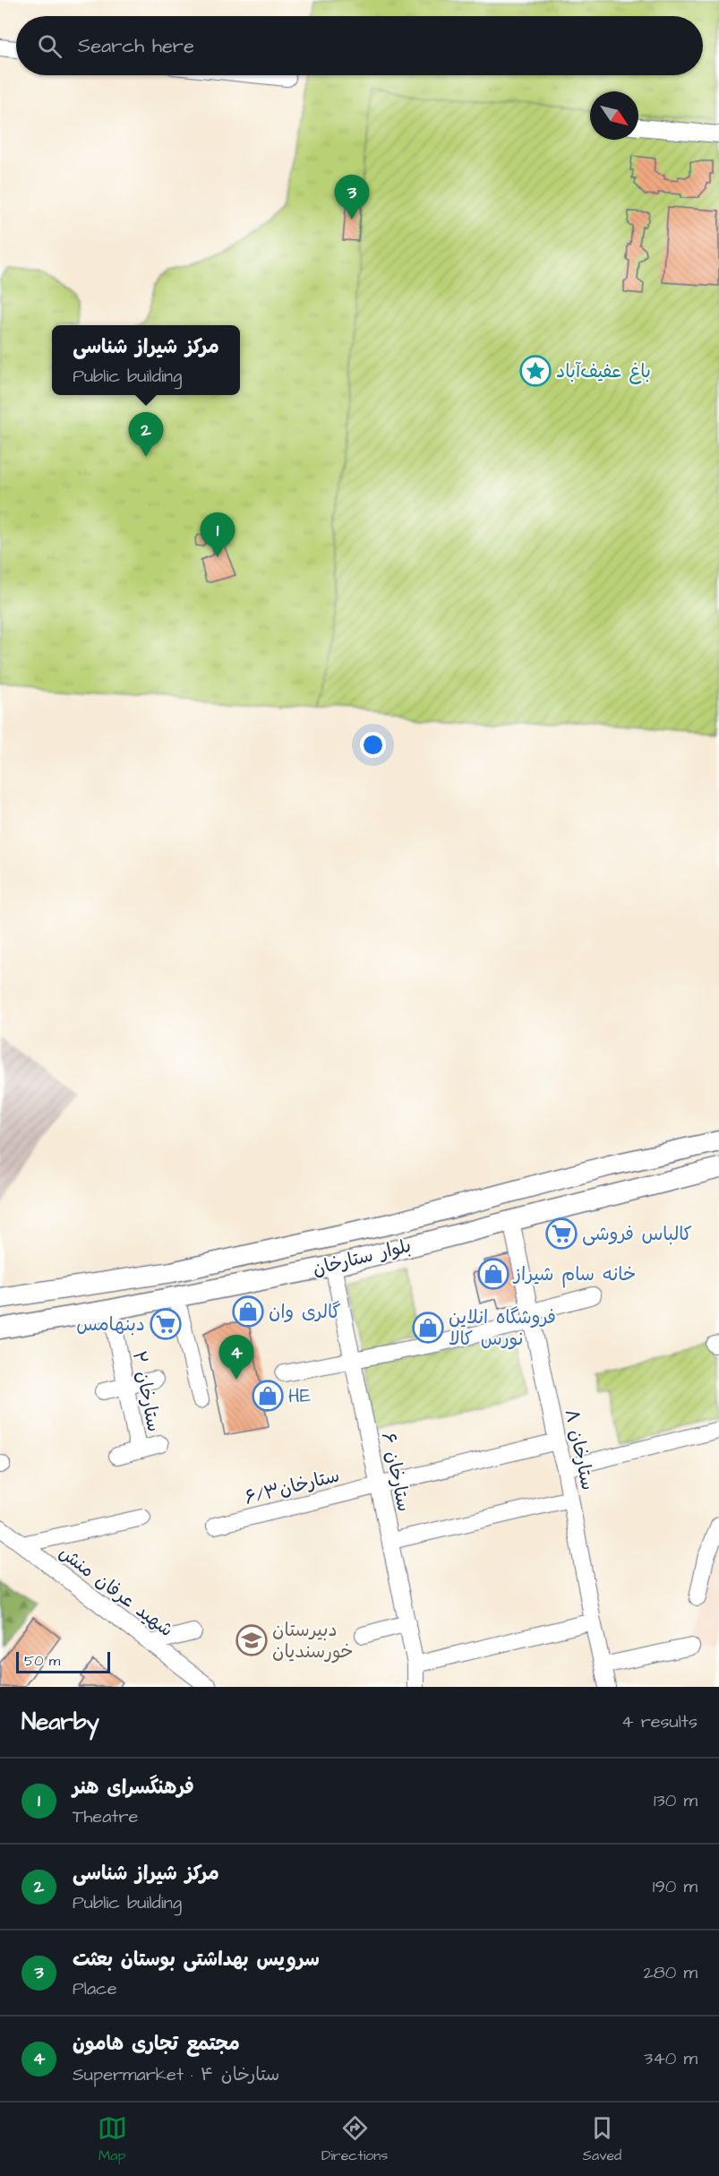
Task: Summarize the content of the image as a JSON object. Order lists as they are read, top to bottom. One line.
{"streets":{"main road":["بلوار ستارخان"],"street":["۲ ستارخان","ستارخان ۸","ستارخان ۶","ستارخان۶/۳","شهید عرفان منش"]},"crossings":[["بلوار ستارخان","۲ ستارخان"],["بلوار ستارخان","ستارخان ۸"],["بلوار ستارخان","ستارخان ۶"],["ستارخان ۸","ستارخان۶/۳"],["ستارخان ۶","ستارخان۶/۳"]],"places":{"place":["باغ عفیف‌آباد"],"supermarket":["کالباس فروشی","دبنهامس"],"shop":["خانه سام شیراز","گالری وان","فروشگاه انلاین نورس کالا","HE"],"school or university":["دبیرستان خورسندیان"]},"scale_bar":"50 m","north":"bottom right","page":{"search":"Search here","pins":["3","2","1","4"],"popup":["مرکز شیراز شناسی","Public building"],"scale":"50 m","heading":["Nearby","4 results"],"list":[{"mark":"1","name":"فرهنگسرای هنر","note":"Theatre","value":"130 m"},{"mark":"2","name":"مرکز شیراز شناسی","note":"Public building","value":"190 m"},{"mark":"3","name":"سرویس بهداشتی بوستان بعثت","note":"Place","value":"280 m"},{"mark":"4","name":"مجتمع تجاری هامون","note":"Supermarket · ۴ ستارخان","value":"340 m"}],"nav":["Map","Directions","Saved"]}}
